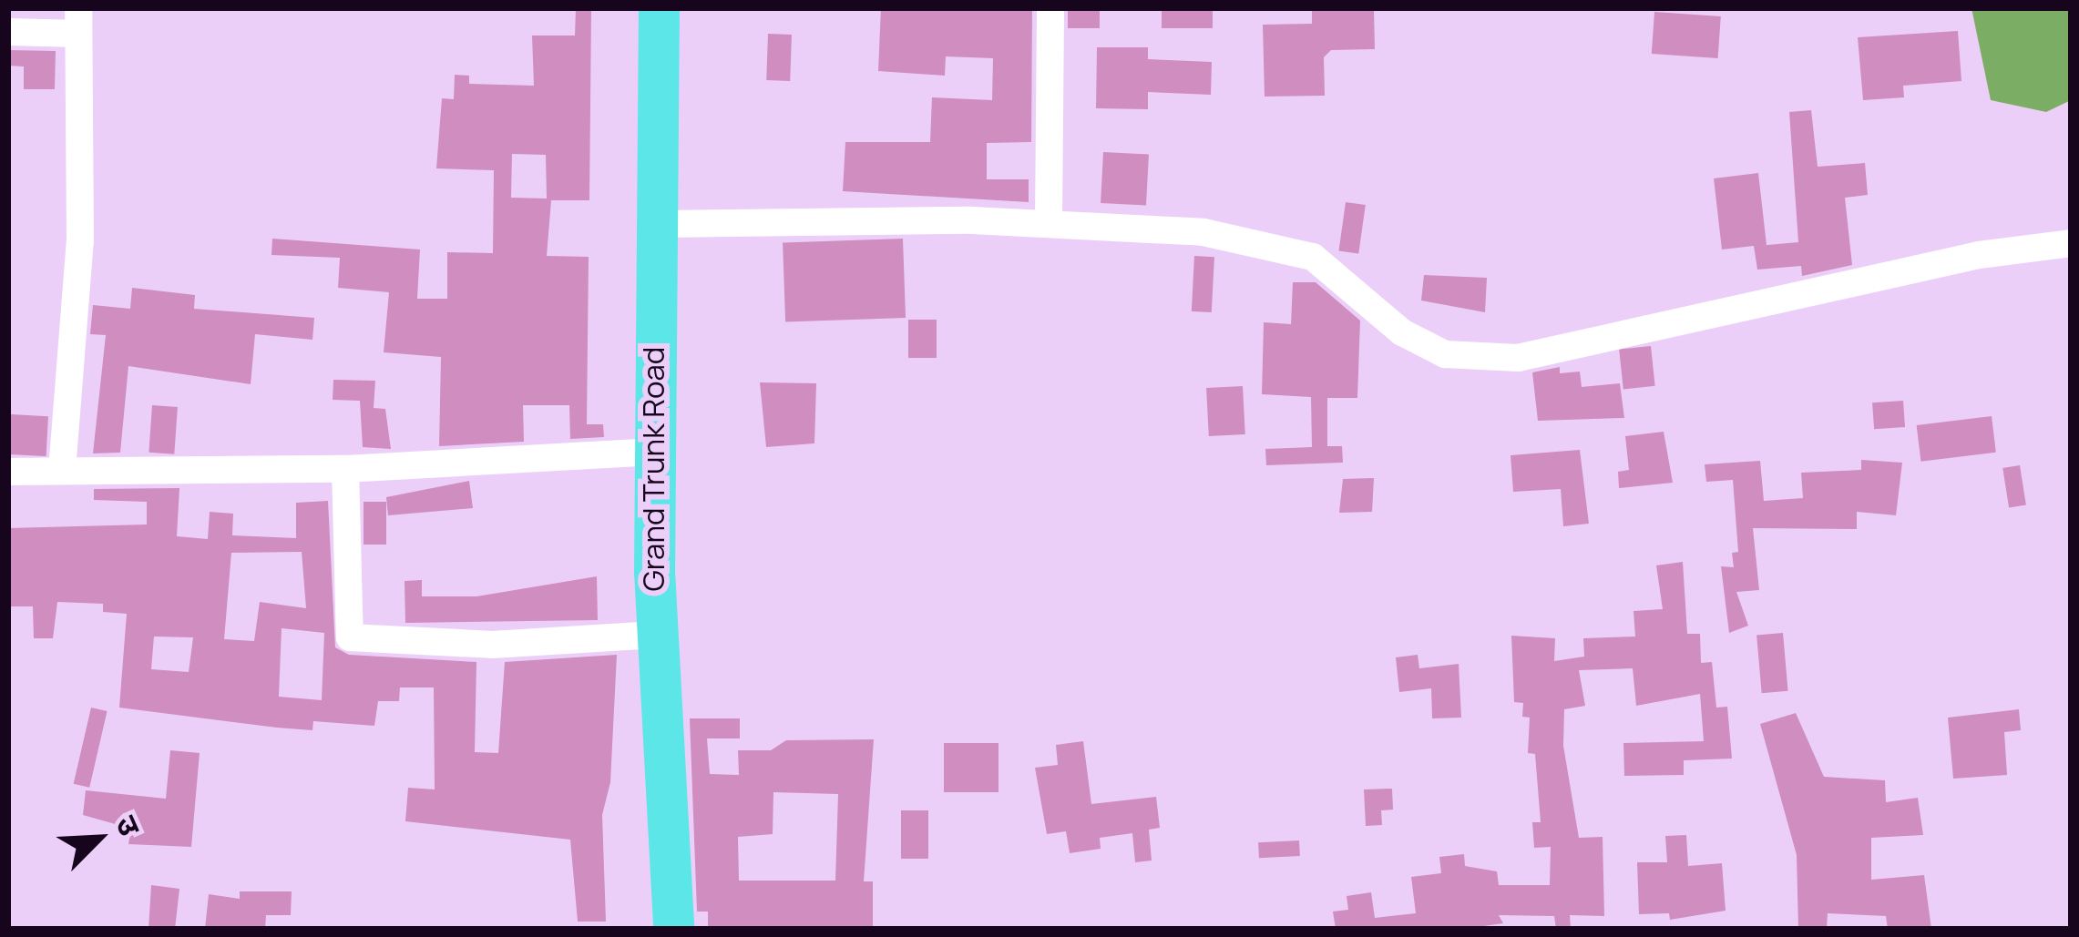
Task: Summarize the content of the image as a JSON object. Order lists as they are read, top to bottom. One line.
{"streets":{"highway":["Grand Trunk Road"]},"north":"top right"}
